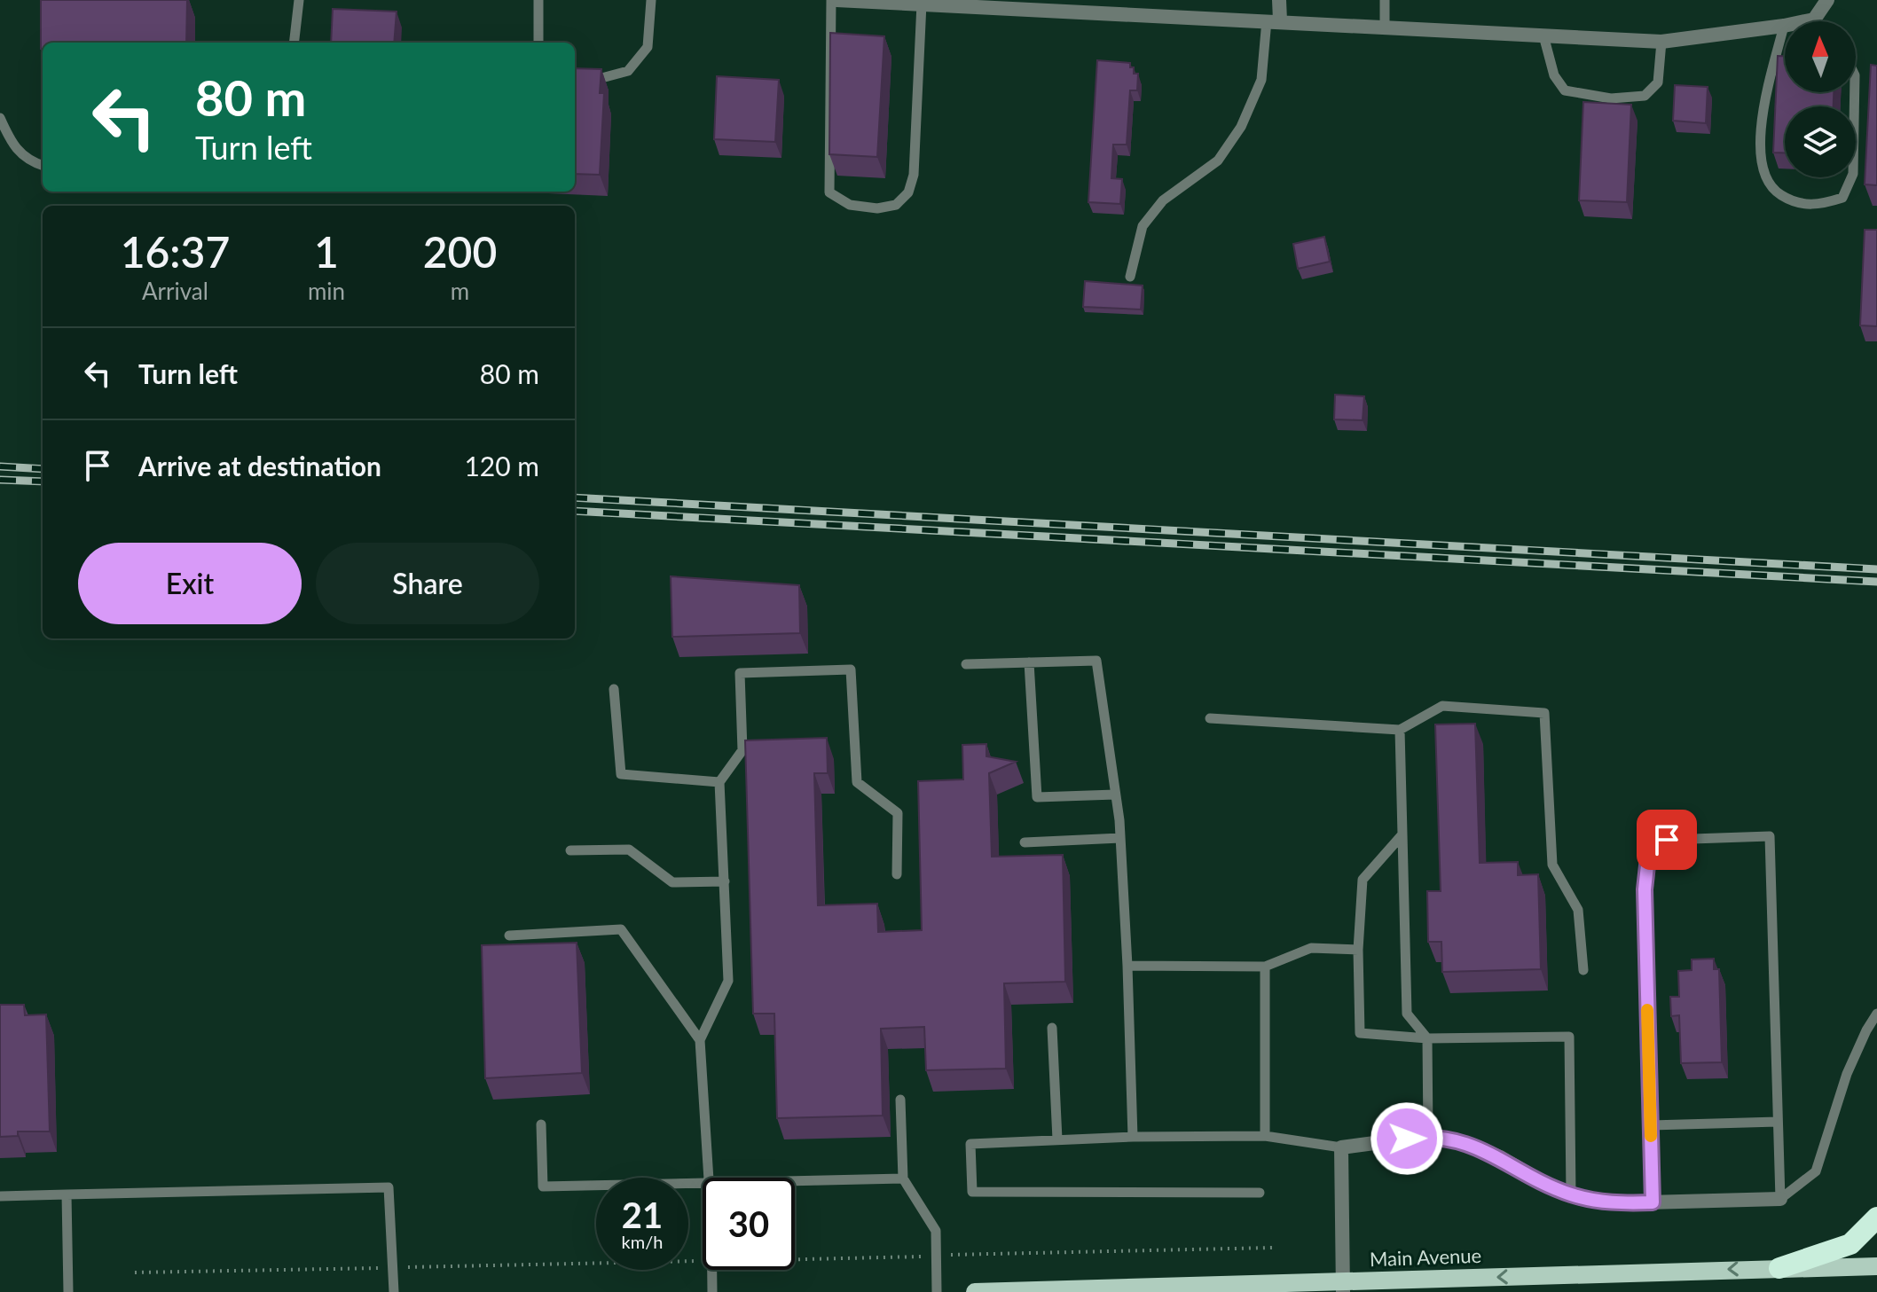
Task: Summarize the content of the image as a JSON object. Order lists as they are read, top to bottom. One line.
{"streets":{"main road":["Main Avenue"]},"one_way":["Main Avenue"],"north":"top","page":{"turn":["80 m","Turn left"],"eta":["16:37","Arrival","1","min","200","m"],"list":[{"name":"Turn left","value":"80 m"},{"name":"Arrive at destination","value":"120 m"}],"buttons":["Exit","Share"],"speed":"21 km/h","limit":"30"}}
